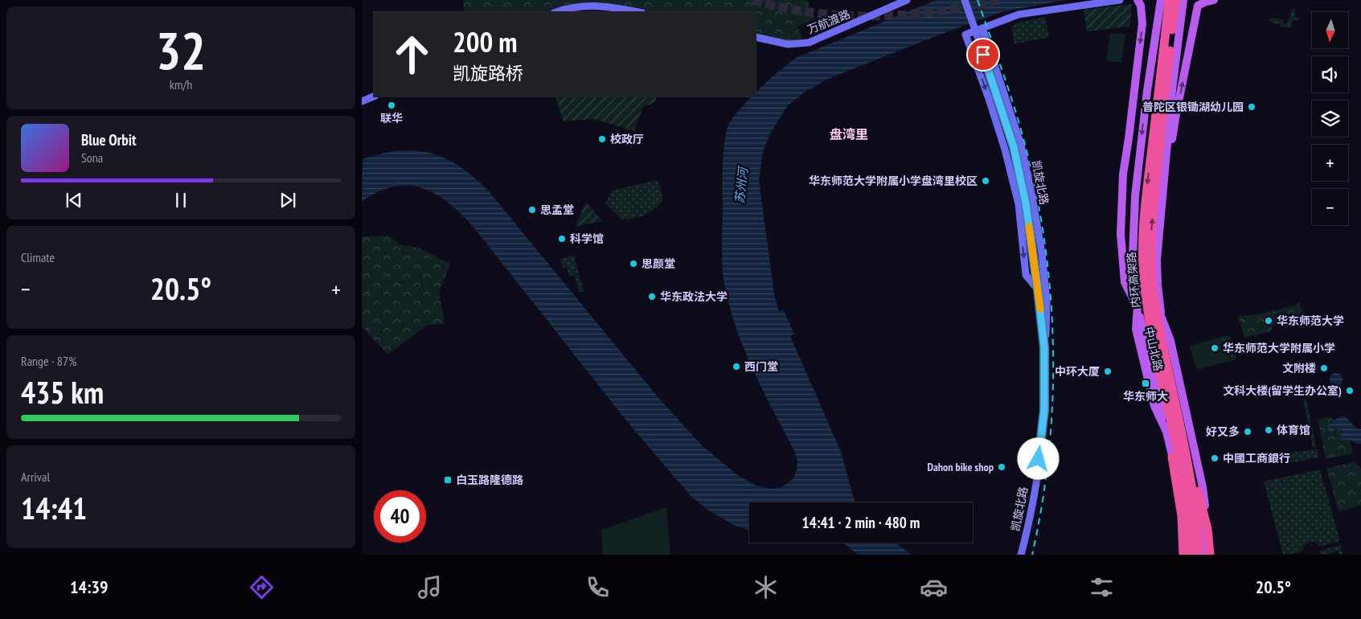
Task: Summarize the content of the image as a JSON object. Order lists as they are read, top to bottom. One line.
{"streets":{"highway":["内环高架路"],"main road":["中山北路"],"street":["万航渡路","凯旋北路"]},"districts":["盘湾里"],"water":["苏州河"],"places":{"other":["联华","普陀区银锄湖幼儿园","校政厅","华东师范大学附属小学盘湾里校区","思孟堂","科学馆","思颜堂","华东政法大学","华东师范大学","华东师范大学附属小学","西门堂","文附楼","中环大厦","文科大楼(留学生办公室)","体育馆","好又多","中國工商銀行","Dahon bike shop"],"transit":["华东师大","白玉路隆德路"]},"north":"bottom","page":{"tile":[["32","km/h"],"Climate",["Range · 87%","435 km"],["Arrival","14:41"]],"map_buttons":["+","−"],"turn":["200 m","凯旋路桥"],"song":["Blue Orbit","Sona"],"heat":["−","20.5°","+"],"limit":"40","trip":"14:41 · 2 min · 480 m","tabs":["14:39","20.5°"]}}
